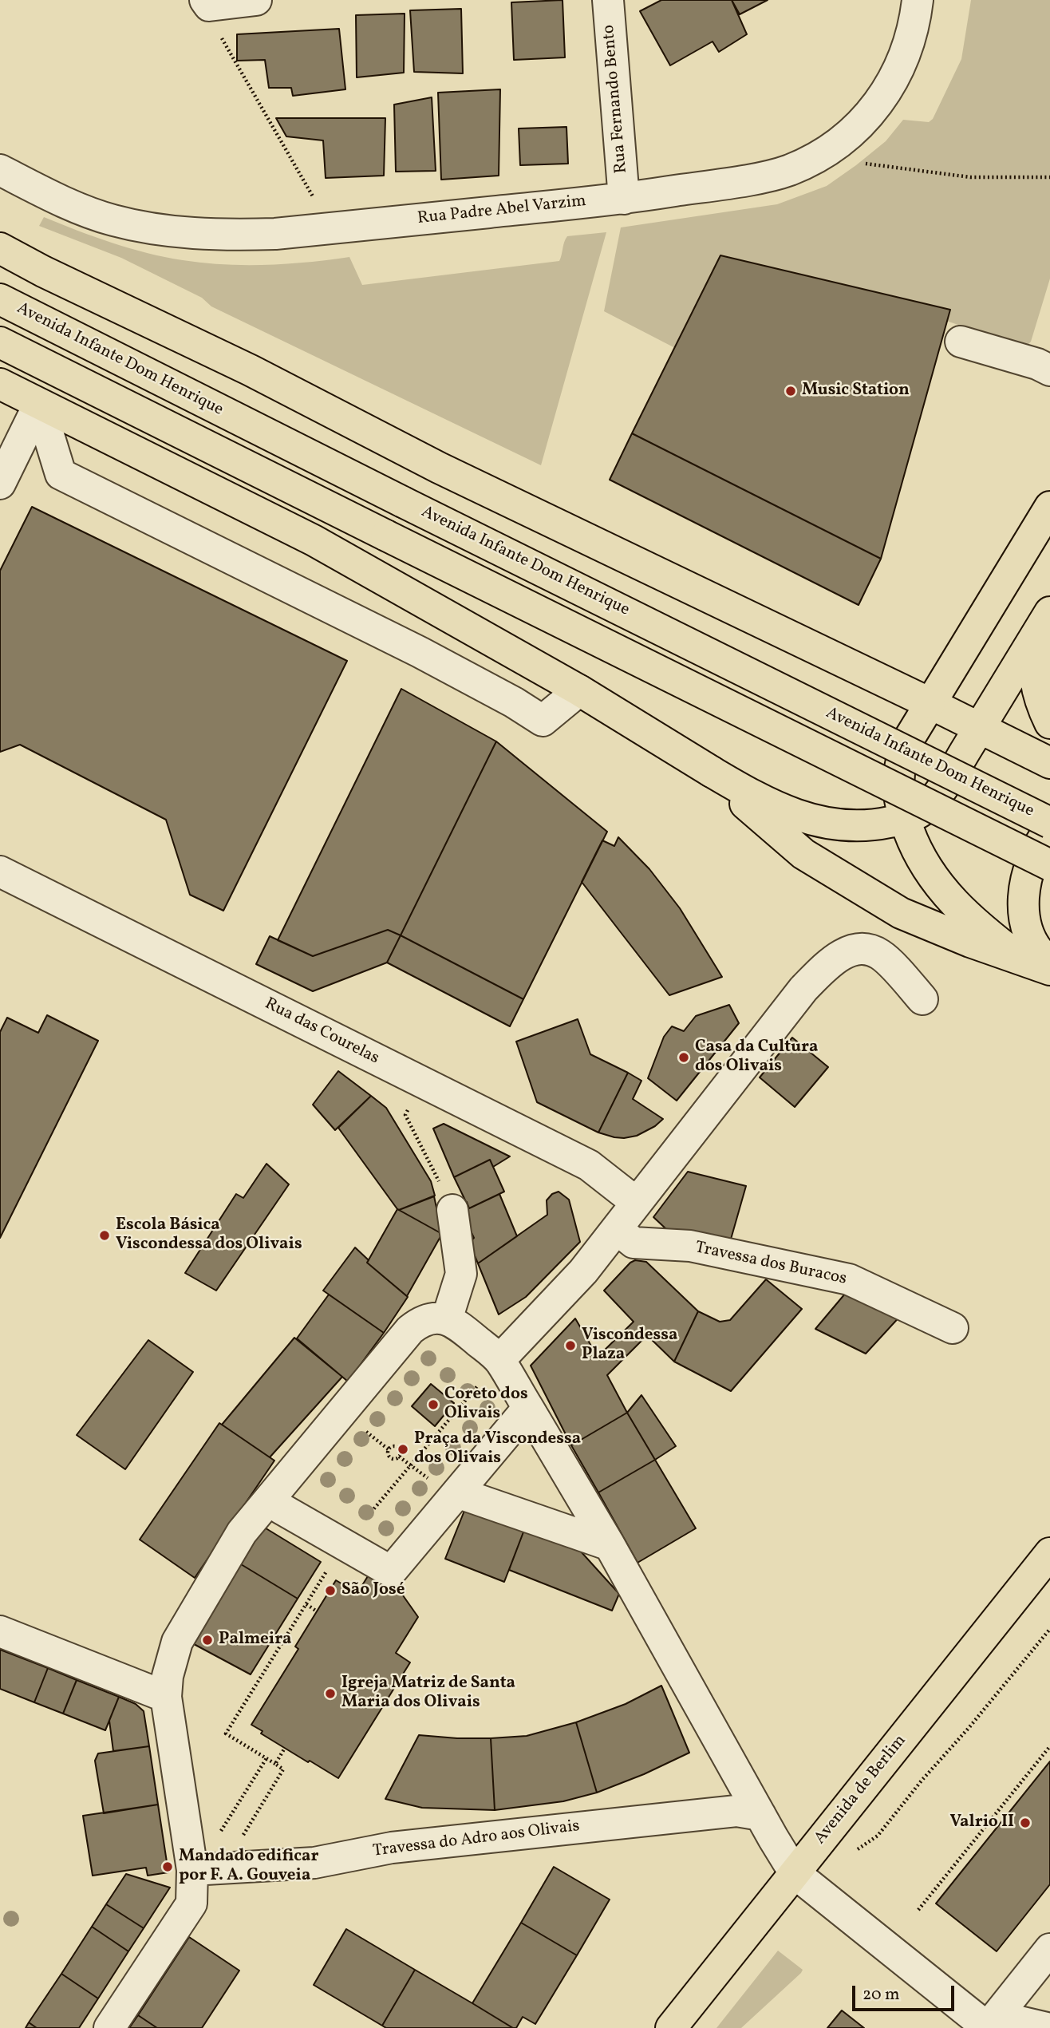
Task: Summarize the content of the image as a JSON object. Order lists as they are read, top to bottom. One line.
{"streets":{"main road":["Avenida Infante Dom Henrique","Avenida de Berlim"],"street":["Rua Fernando Bento","Rua Padre Abel Varzim","Rua das Courelas","Travessa dos Buracos","Travessa do Adro aos Olivais"]},"crossings":[["Rua Fernando Bento","Rua Padre Abel Varzim"]],"places":["Music Station","Casa da Cultura dos Olivais","Escola Básica Viscondessa dos Olivais","Viscondessa Plaza","Coreto dos Olivais","Praça da Viscondessa dos Olivais","São José","Palmeira","Igreja Matriz de Santa Maria dos Olivais","Valrio II","Mandado edificar por F. A. Gouveia"],"scale_bar":"20 m"}
